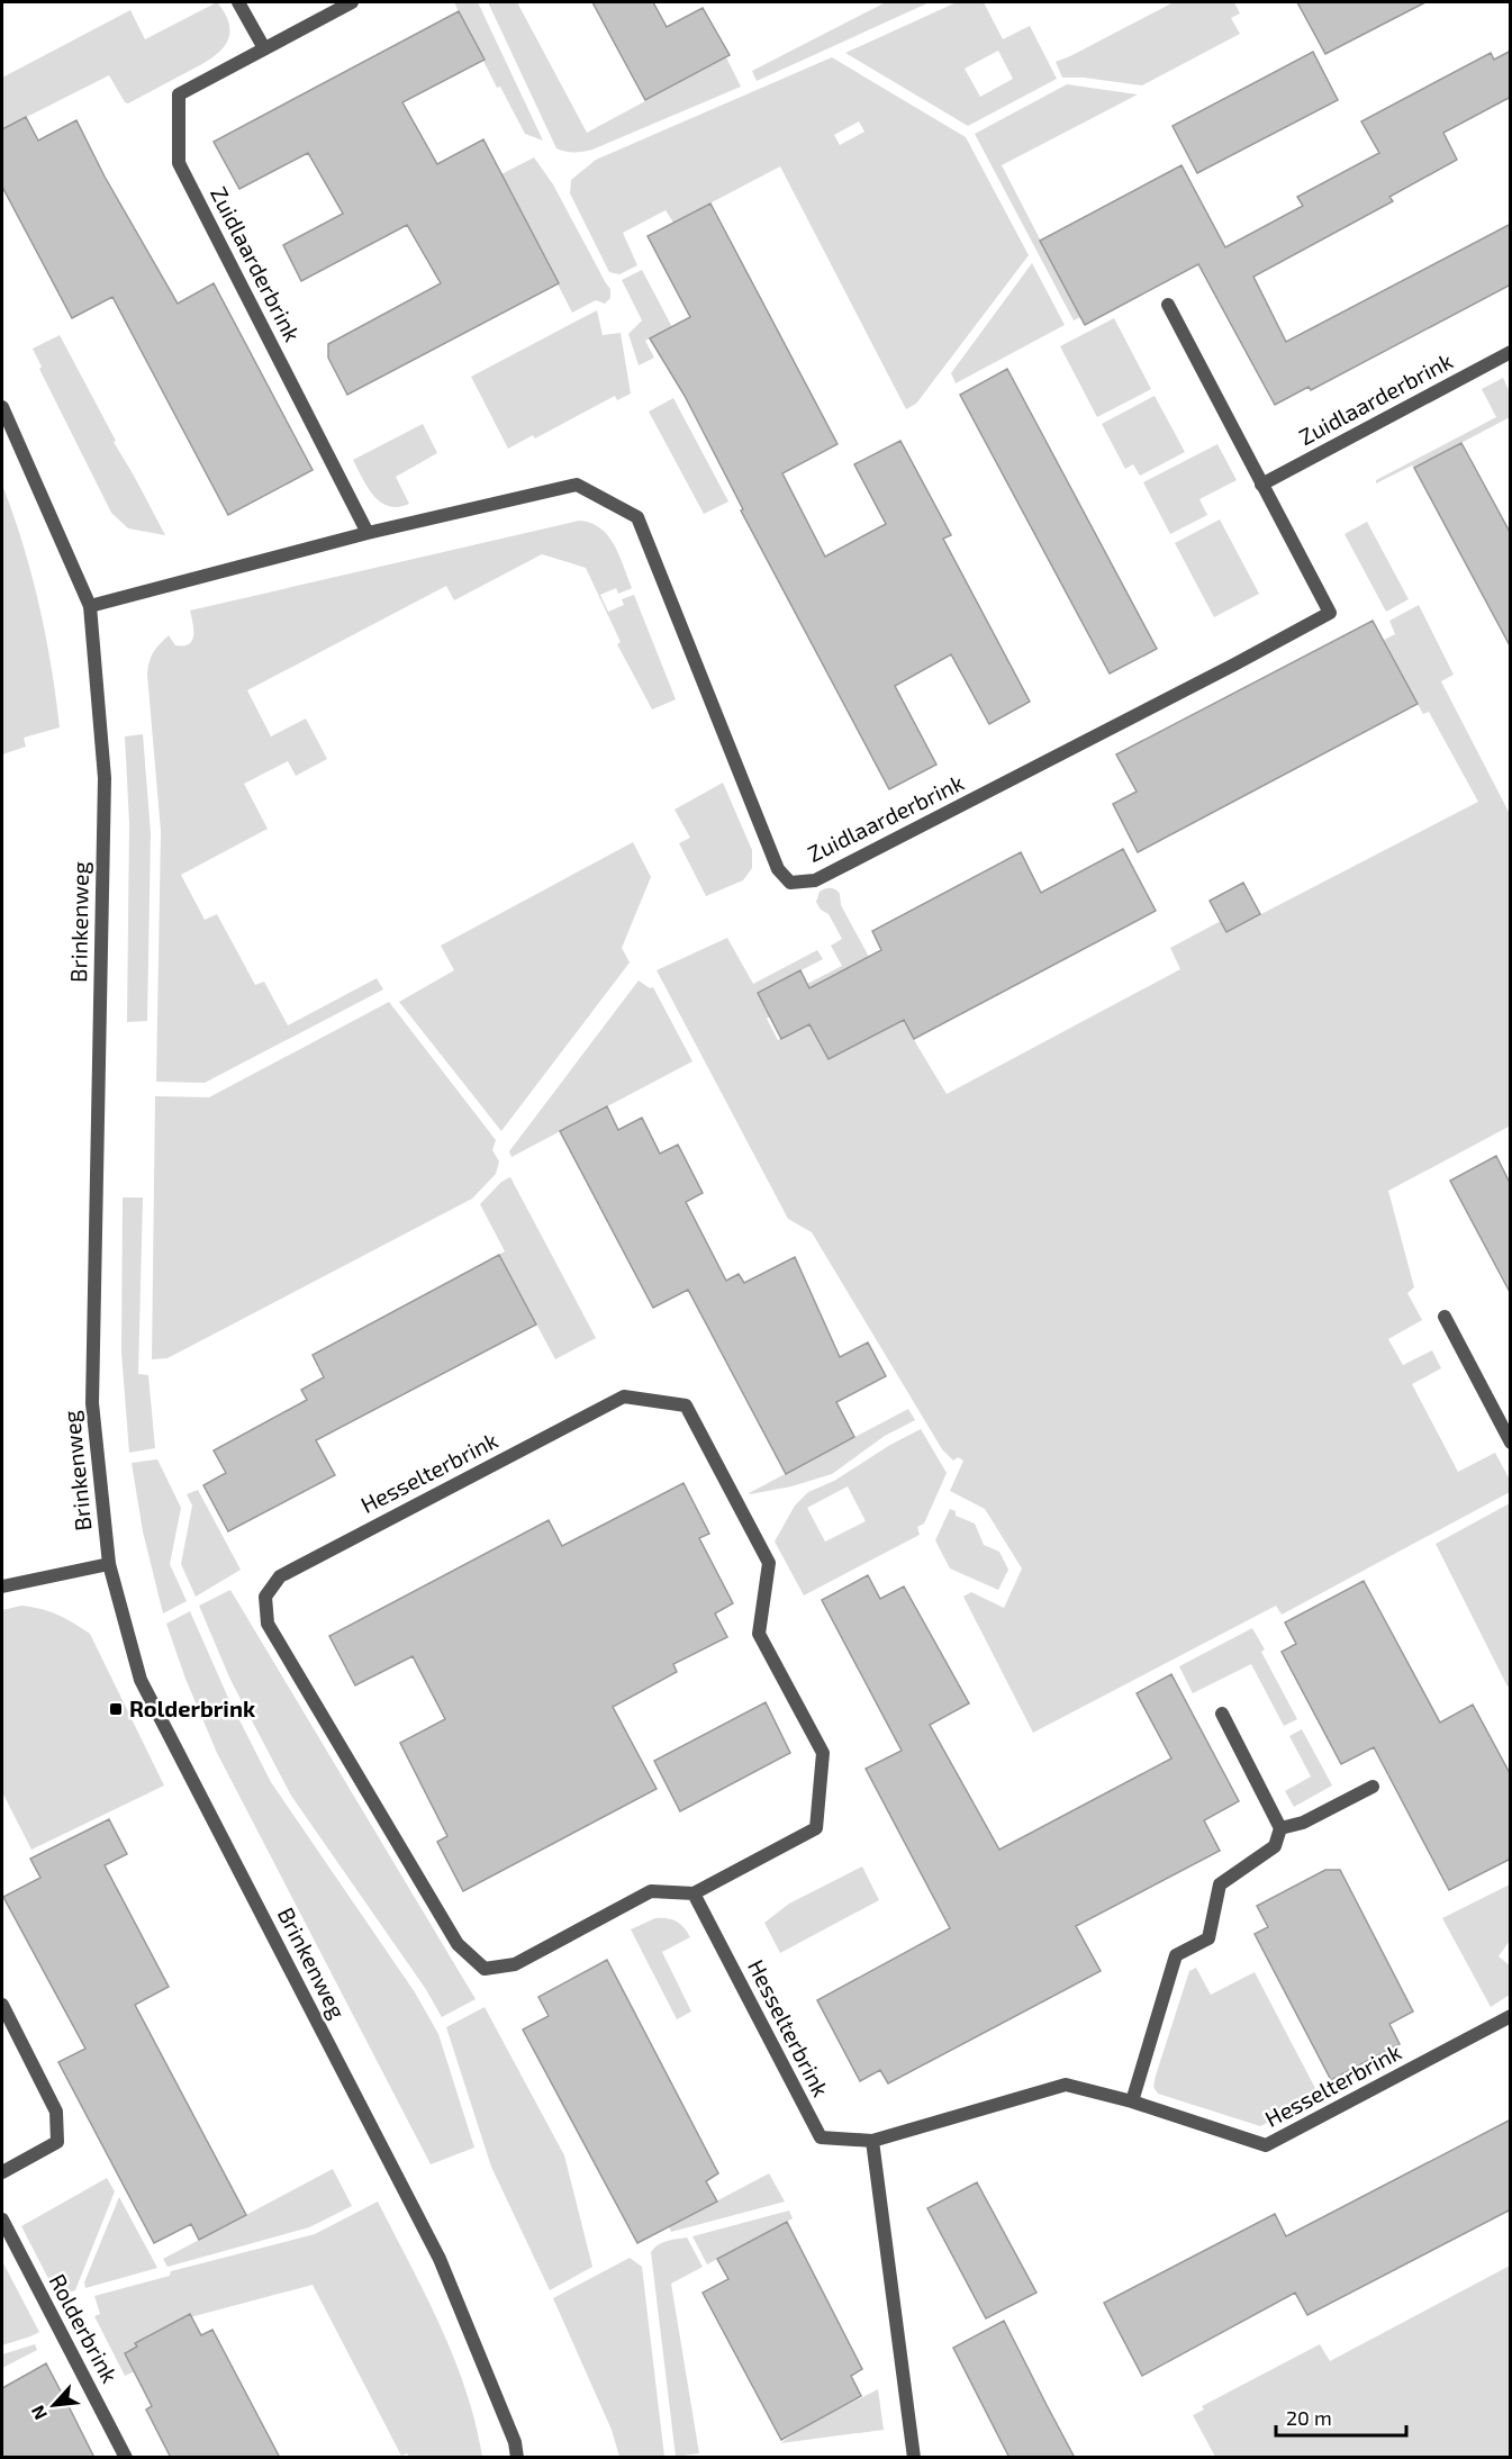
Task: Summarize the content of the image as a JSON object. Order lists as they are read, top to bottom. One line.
{"streets":{"street":["Zuidlaarderbrink","Brinkenweg","Hesselterbrink","Rolderbrink"]},"crossings":[["Zuidlaarderbrink","Brinkenweg"]],"places":{"transit":["Rolderbrink"]},"scale_bar":"20 m","north":"bottom left"}
